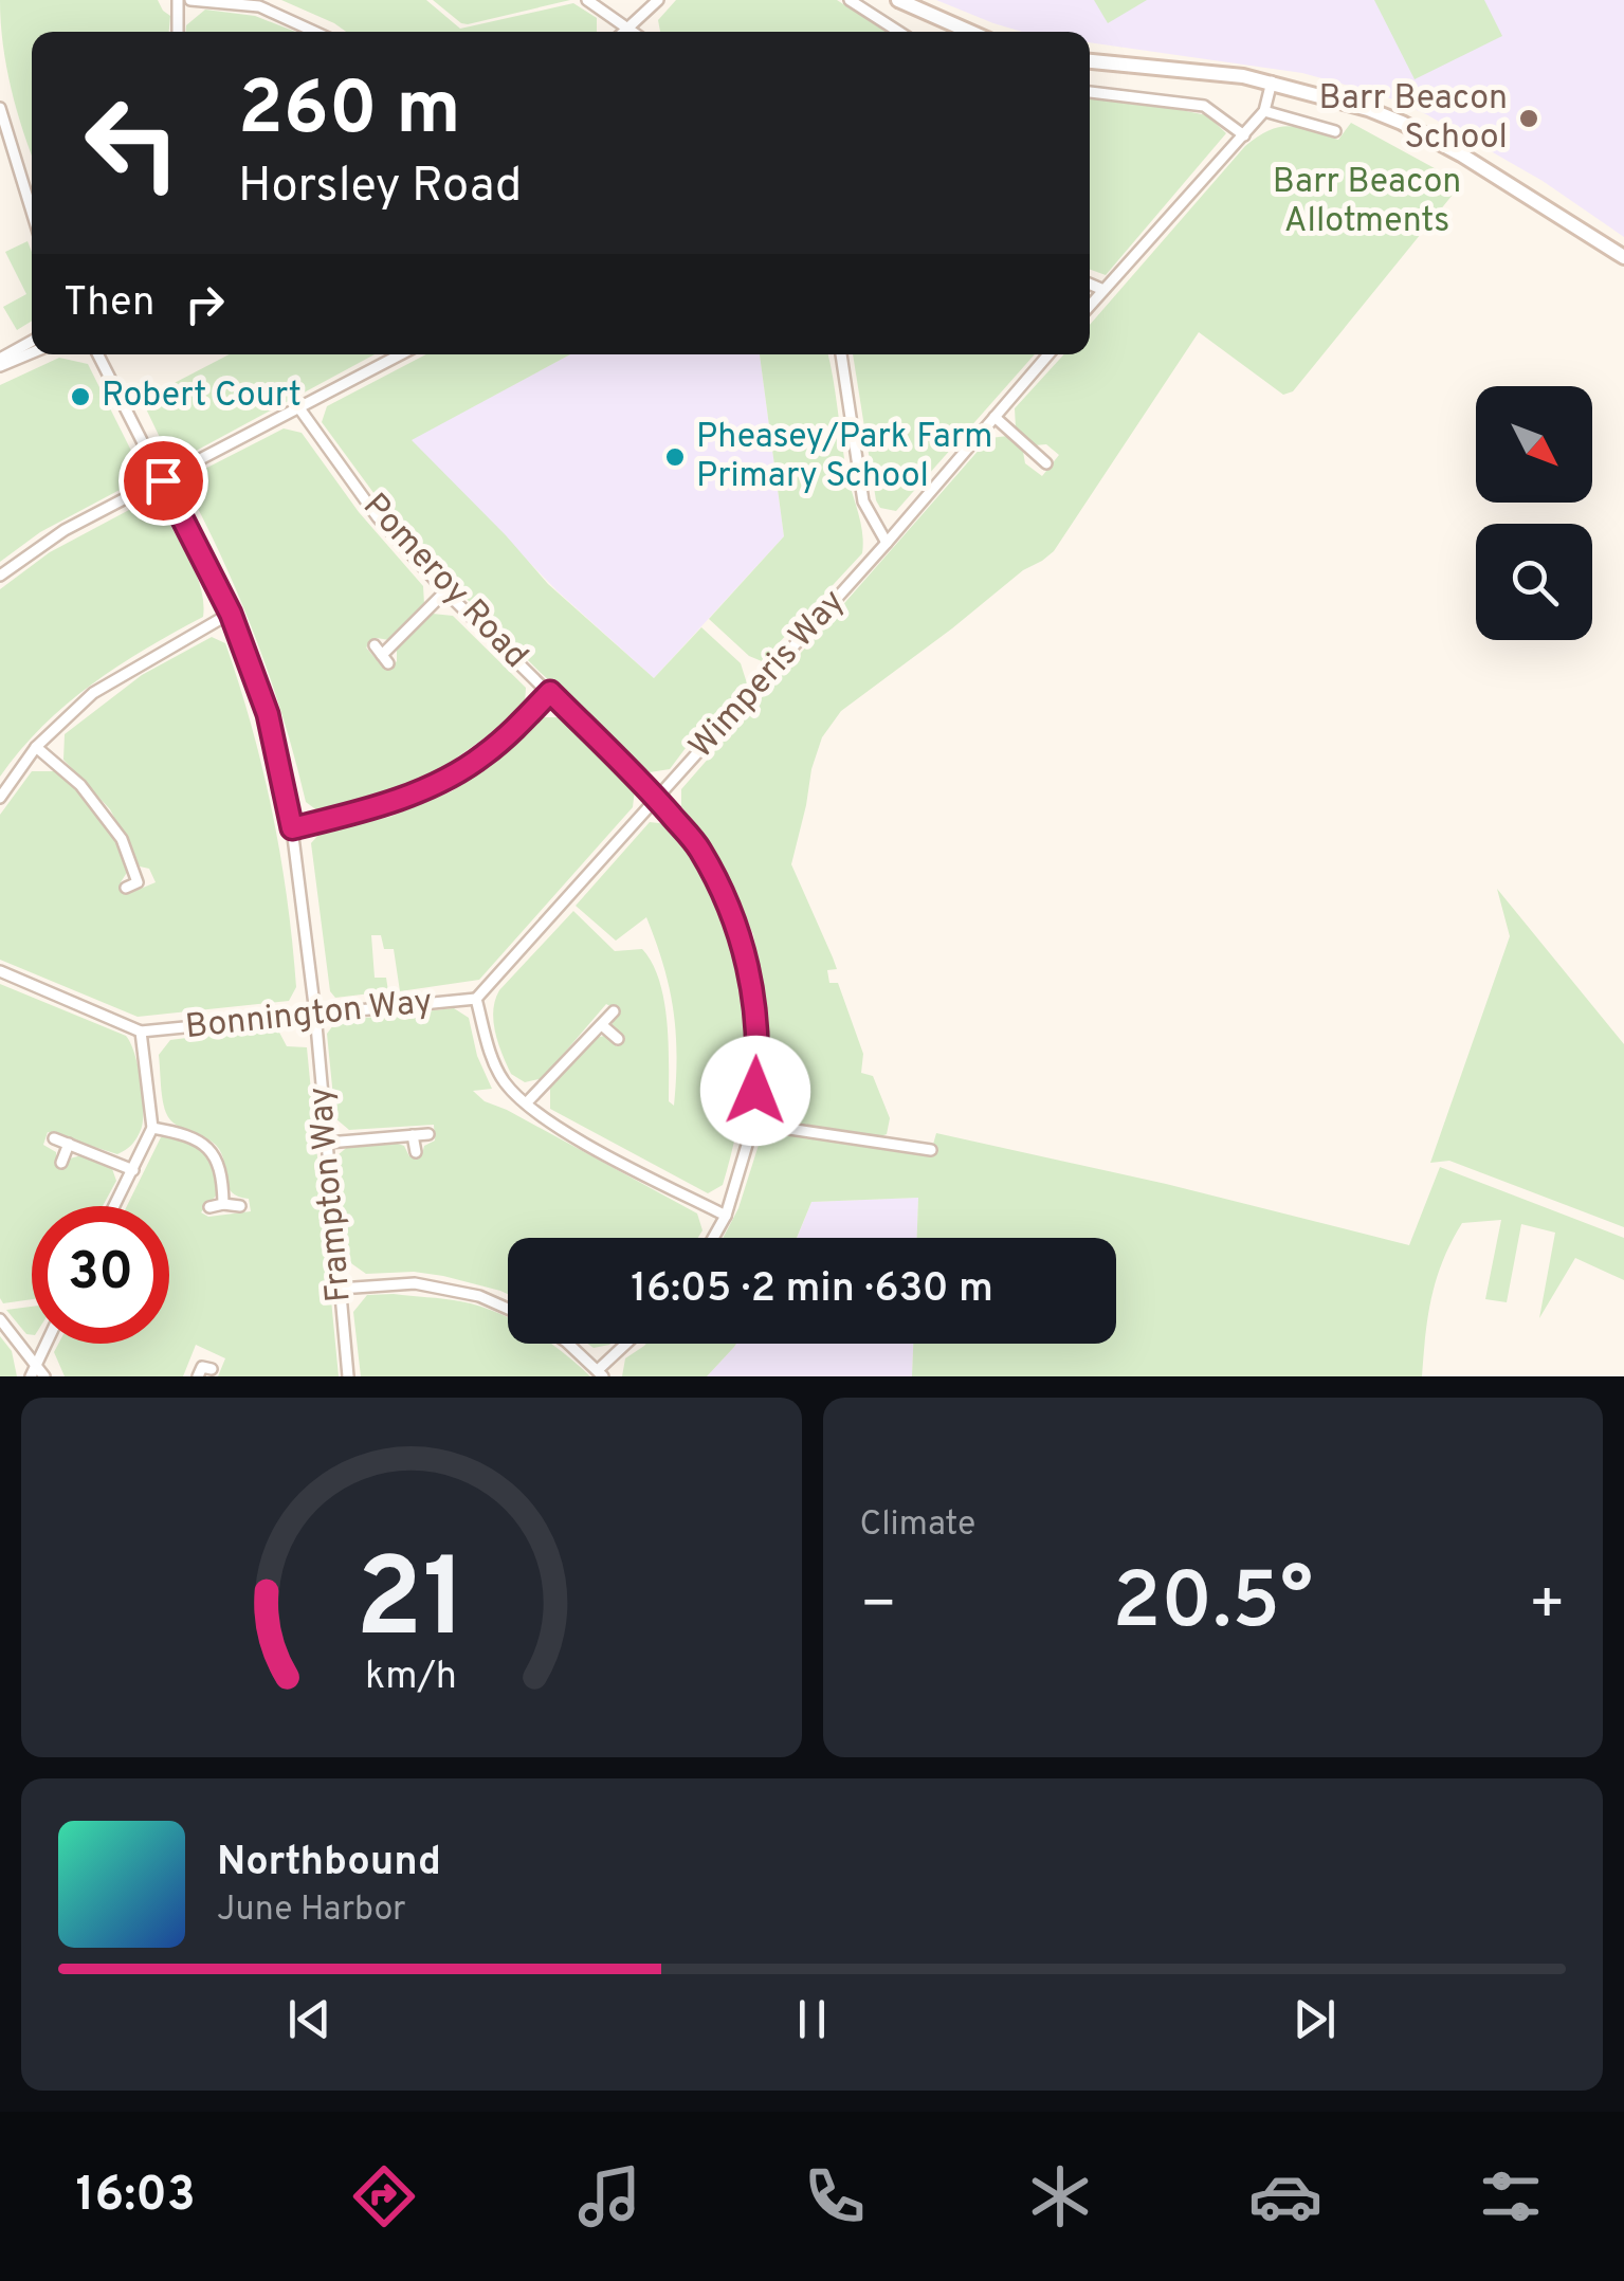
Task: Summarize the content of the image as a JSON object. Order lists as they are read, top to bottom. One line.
{"streets":{"street":["Pomeroy Road","Wimperis Way","Bonnington Way","Frampton Way"]},"crossings":[["Pomeroy Road","Wimperis Way"],["Wimperis Way","Bonnington Way"],["Bonnington Way","Frampton Way"]],"parks":["Barr Beacon Allotments"],"places":["Barr Beacon School","Robert Court","Pheasey/Park Farm Primary School"],"north":"bottom right","page":{"turn":["260 m","Horsley Road"],"then":"Then","limit":"30","trip":"16:05 · 2 min · 630 m","tile":"Climate","heat":["−","20.5°","+"],"song":["Northbound","June Harbor"],"tabs":"16:03","gauge":["21","km/h"]}}
